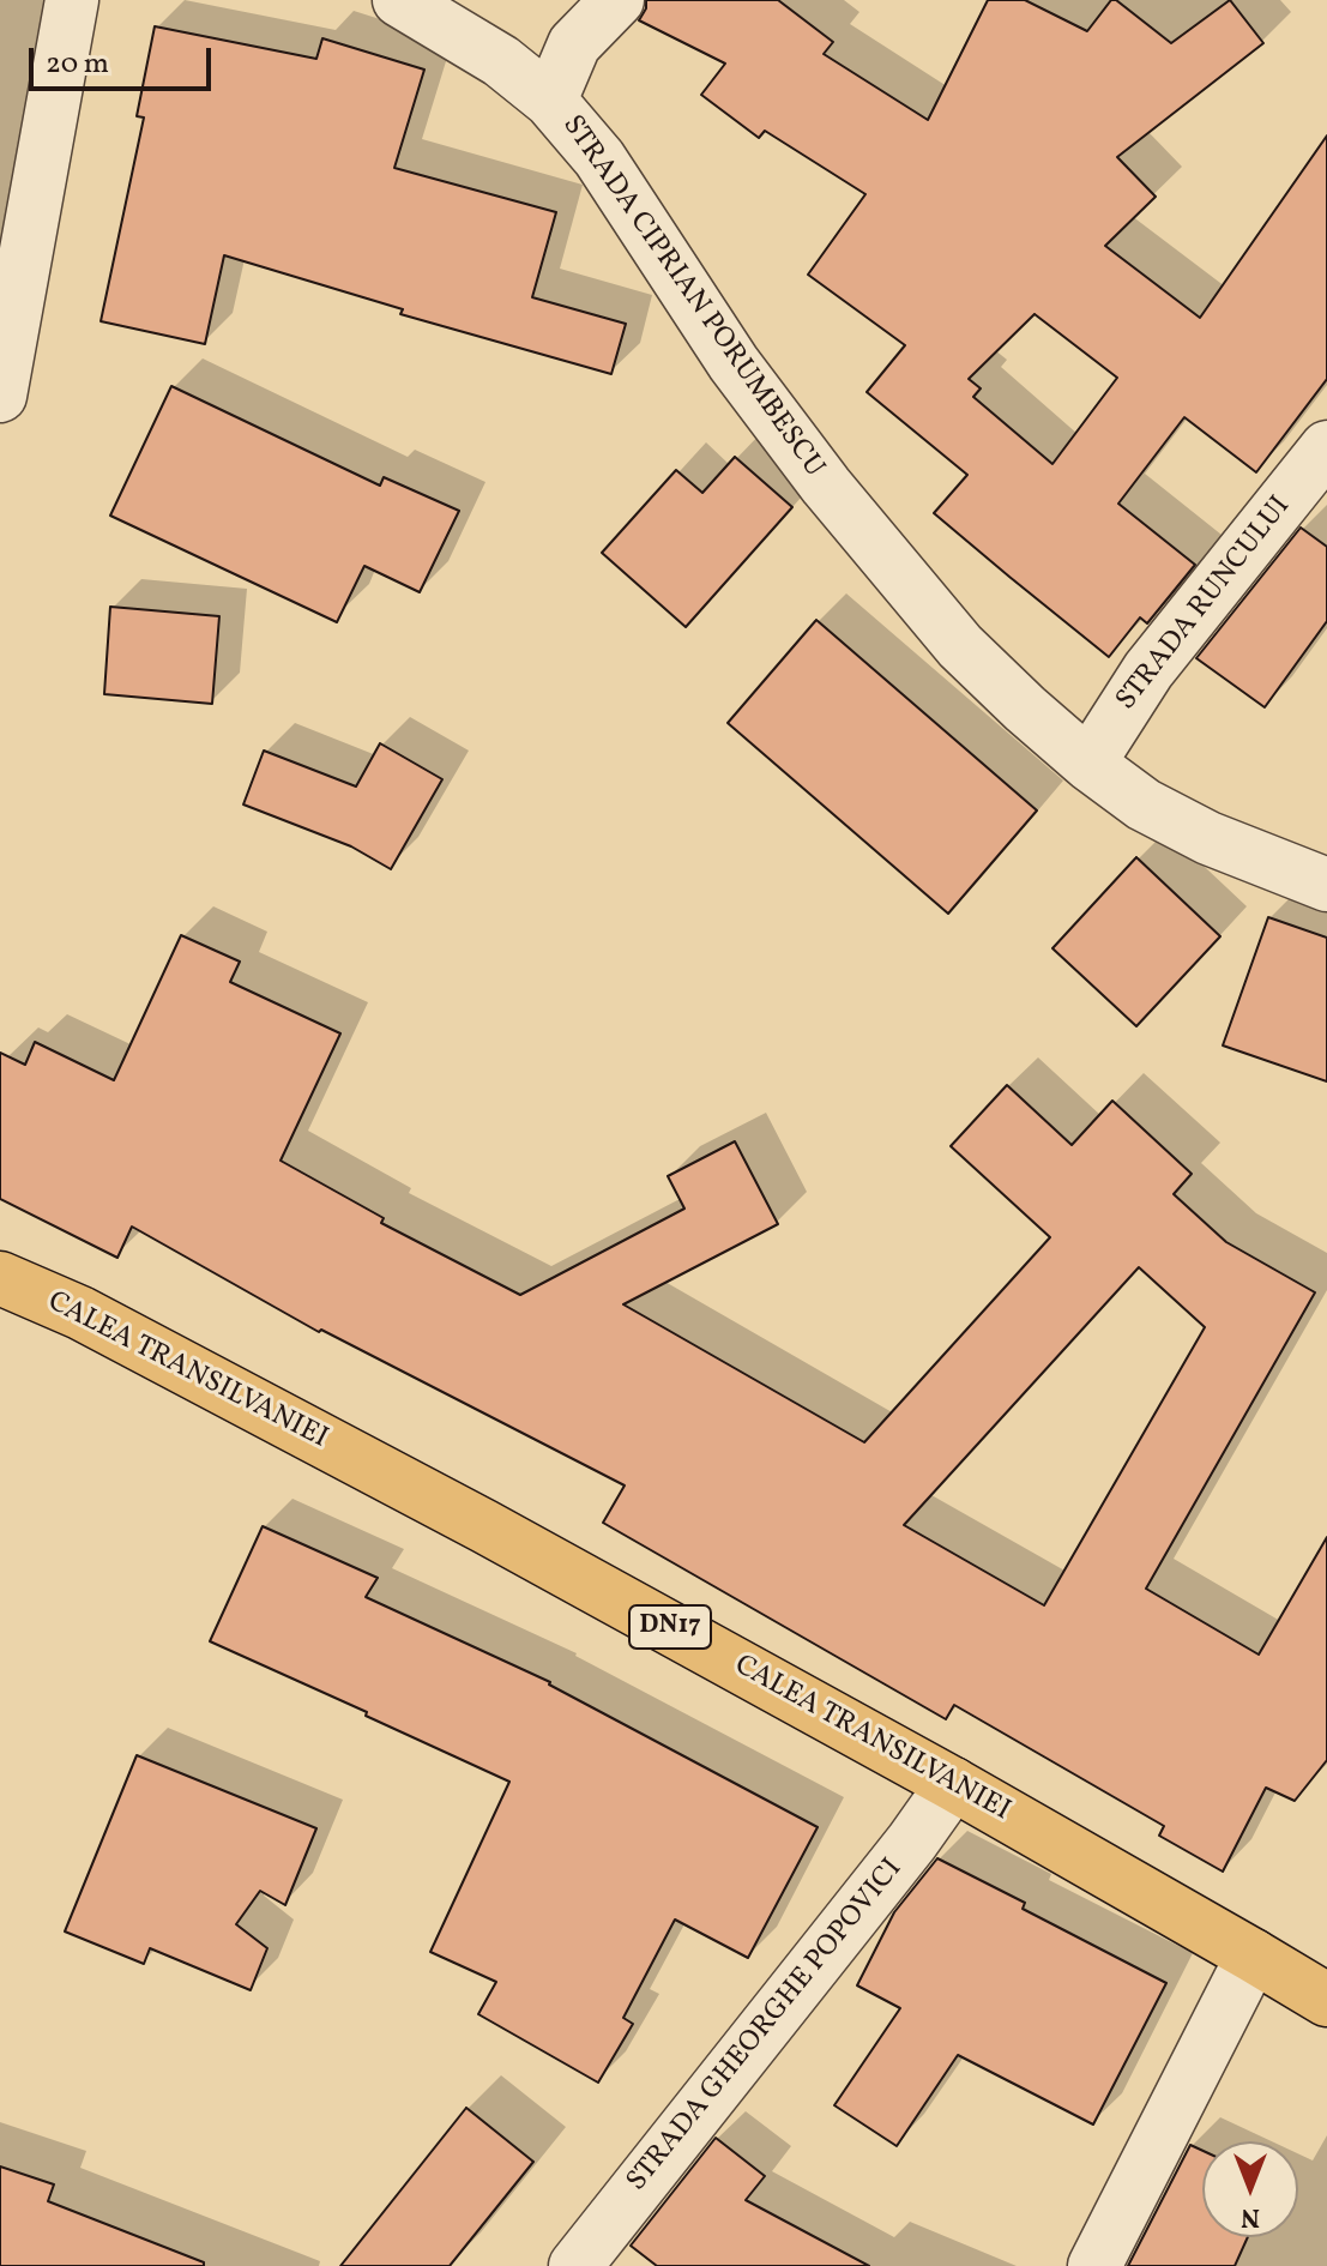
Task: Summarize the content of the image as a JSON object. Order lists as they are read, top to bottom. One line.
{"streets":{"highway":["CALEA TRANSILVANIEI","DN17"],"street":["STRADA CIPRIAN PORUMBESCU","STRADA RUNCULUI","STRADA GHEORGHE POPOVICI"]},"crossings":[["STRADA CIPRIAN PORUMBESCU","STRADA RUNCULUI"],["CALEA TRANSILVANIEI","STRADA GHEORGHE POPOVICI"]],"scale_bar":"20 m","north":"bottom"}
